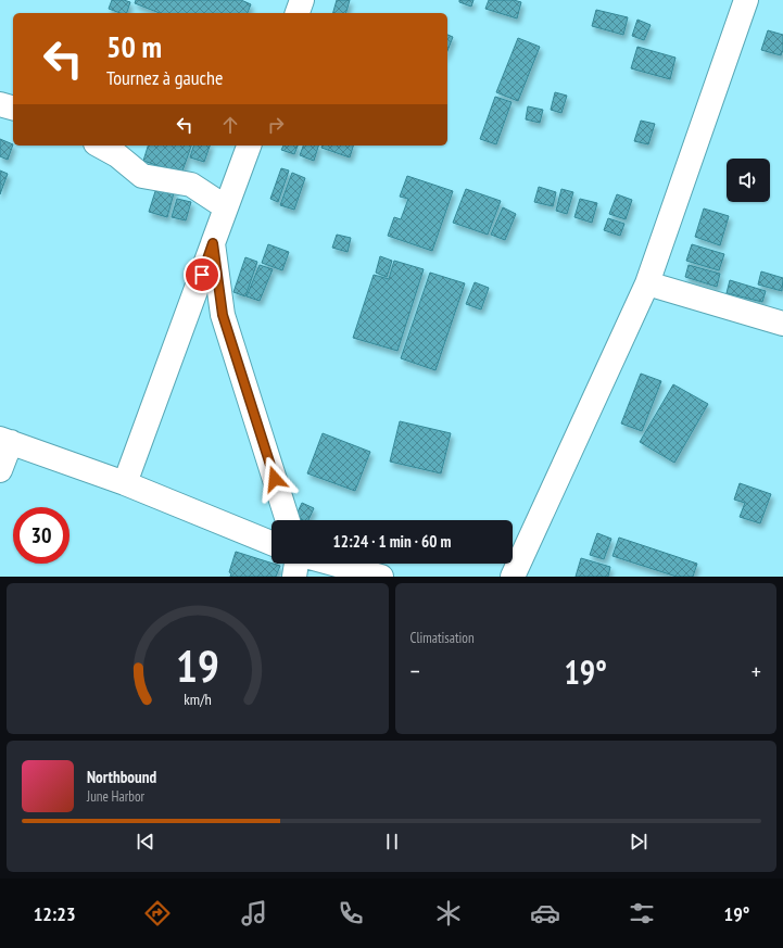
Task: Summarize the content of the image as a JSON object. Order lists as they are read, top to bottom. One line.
{"page":{"turn":["50 m","Tournez à gauche"],"limit":"30","trip":"12:24 · 1 min · 60 m","tile":"Climatisation","heat":["−","19°","+"],"song":["Northbound","June Harbor"],"tabs":["12:23","19°"],"gauge":["19","km/h"]}}
